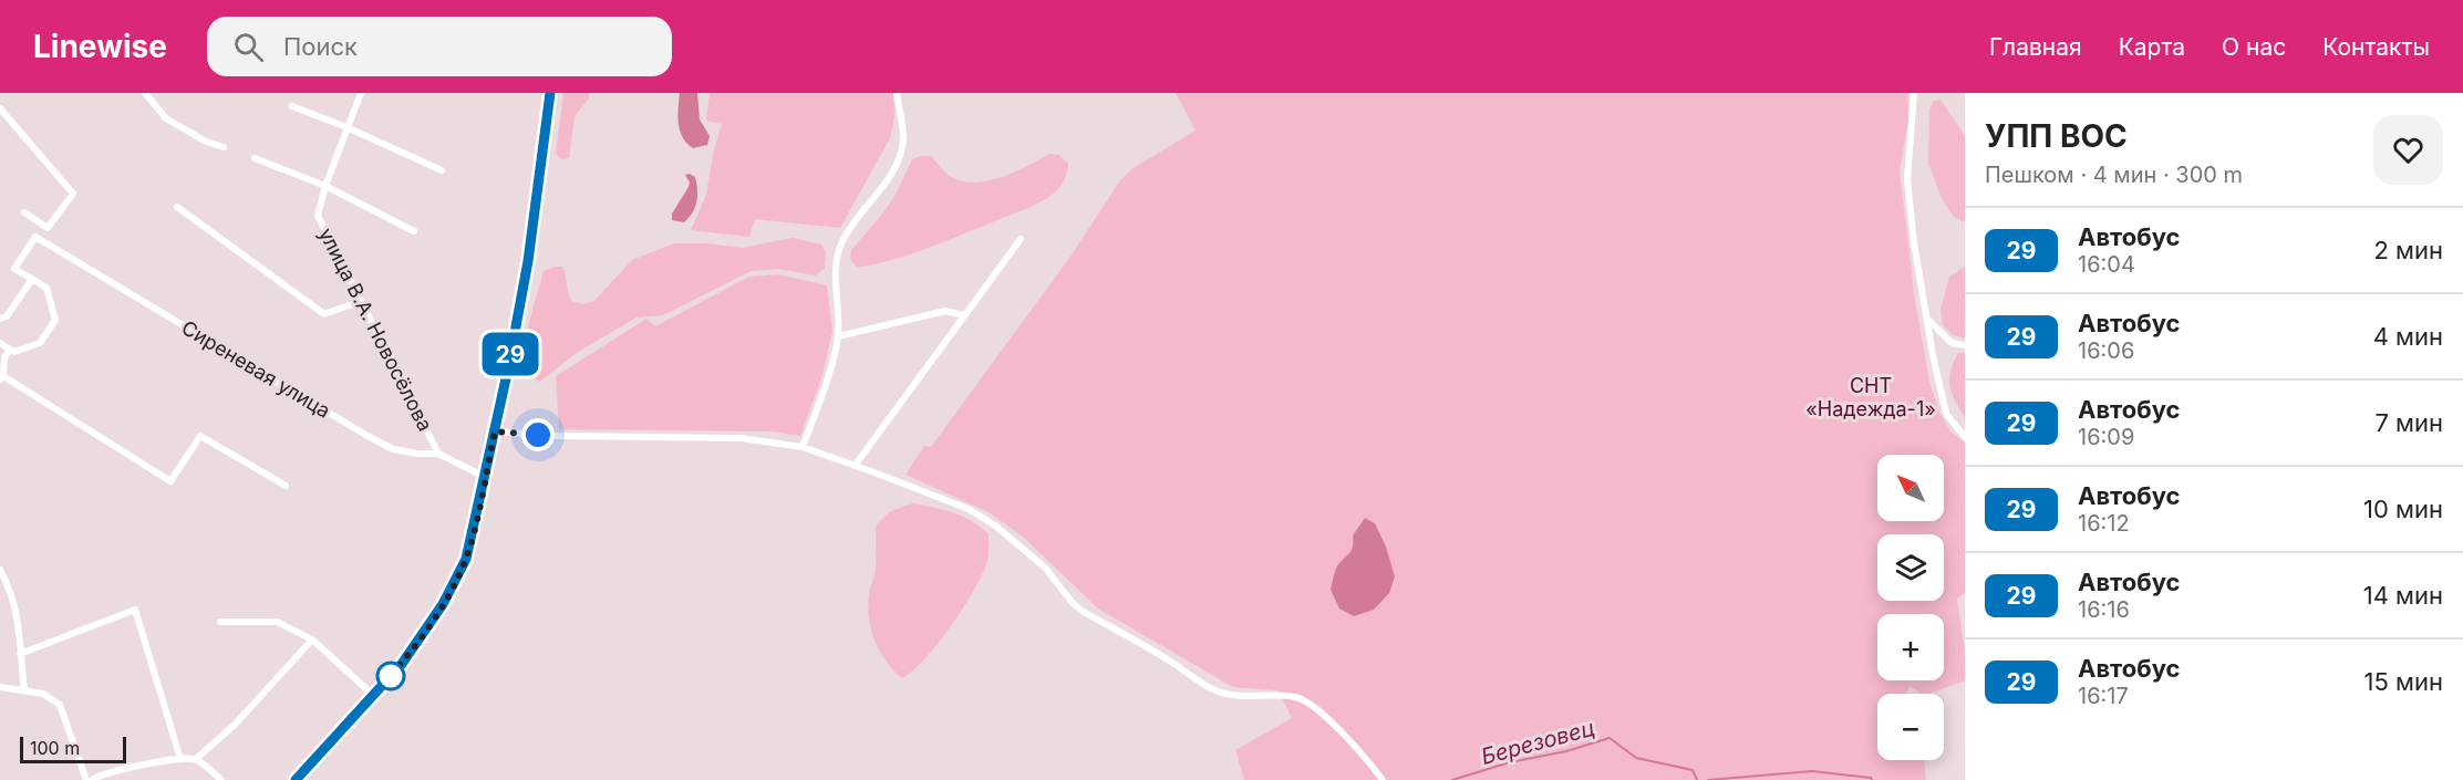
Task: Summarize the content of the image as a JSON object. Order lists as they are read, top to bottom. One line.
{"streets":{"street":["улица В.А. Новосёлова","Сиреневая улица"]},"crossings":[["улица В.А. Новосёлова","Сиреневая улица"]],"water":["Березовец"],"parks":["СНТ «Надежда-1»"],"lines":["bus line 29"],"scale_bar":"100 m","north":"top left","page":{"header":"Linewise","search":"Поиск","nav":["Главная","Карта","О нас","Контакты"],"on_map":"29","heading":["УПП ВОС","Пешком · 4 мин · 300 m"],"list":[{"mark":"29","name":"Автобус","note":"16:04","value":"2 мин"},{"mark":"29","name":"Автобус","note":"16:06","value":"4 мин"},{"mark":"29","name":"Автобус","note":"16:09","value":"7 мин"},{"mark":"29","name":"Автобус","note":"16:12","value":"10 мин"},{"mark":"29","name":"Автобус","note":"16:16","value":"14 мин"},{"mark":"29","name":"Автобус","note":"16:17","value":"15 мин"}],"map_buttons":["+","−"],"scale":"100 m"}}
